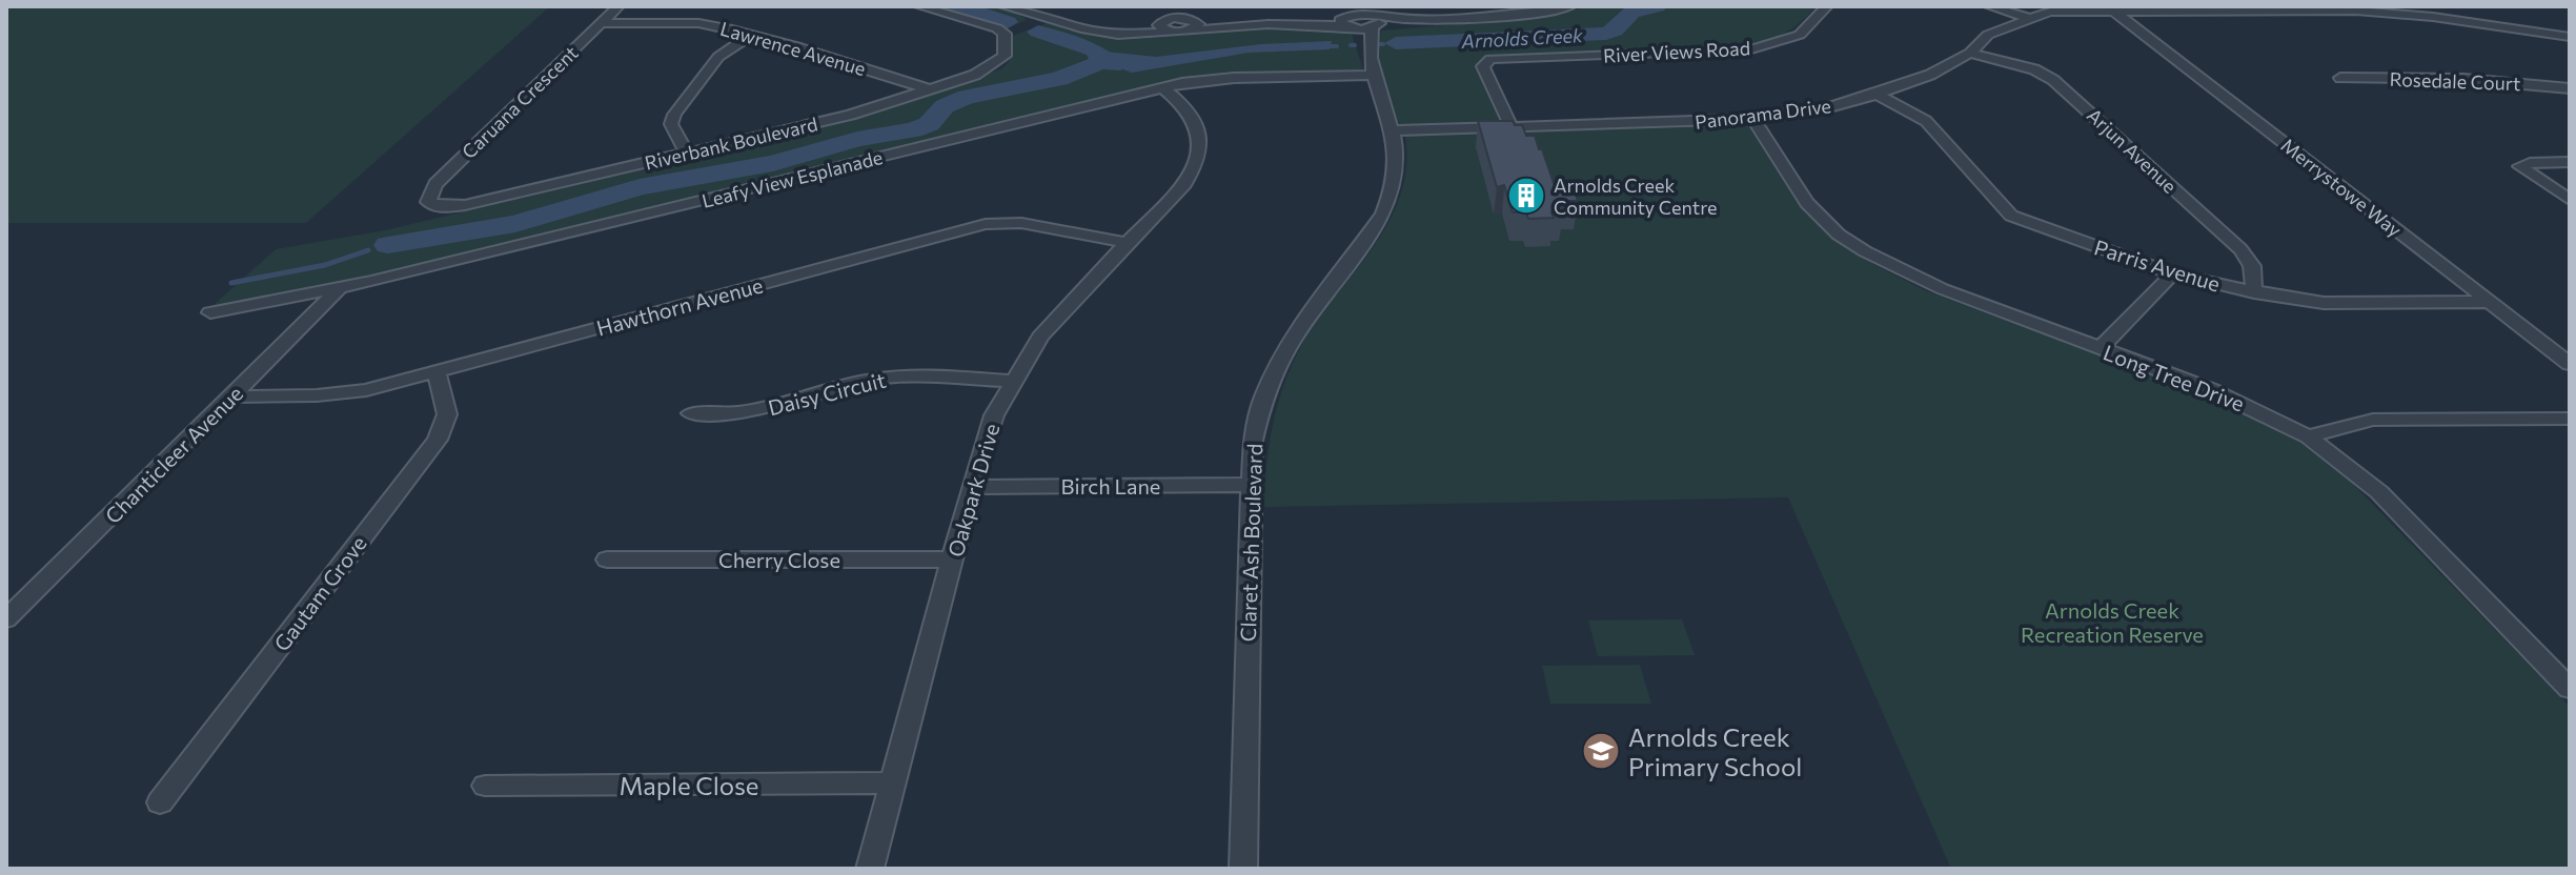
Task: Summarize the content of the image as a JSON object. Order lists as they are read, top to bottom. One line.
{"streets":{"street":["Lawrence Avenue","River Views Road","Rosedale Court","Caruana Crescent","Panorama Drive","Riverbank Boulevard","Arjun Avenue","Leafy View Esplanade","Merrystowe Way","Parris Avenue","Hawthorn Avenue","Long Tree Drive","Daisy Circuit","Chanticleer Avenue","Birch Lane","Oakpark Drive","Claret Ash Boulevard","Cherry Close","Gautam Grove","Maple Close"]},"crossings":[["Lawrence Avenue","Caruana Crescent"],["Lawrence Avenue","Riverbank Boulevard"],["River Views Road","Panorama Drive"],["Caruana Crescent","Riverbank Boulevard"],["Panorama Drive","Arjun Avenue"],["Panorama Drive","Merrystowe Way"],["Panorama Drive","Parris Avenue"],["Panorama Drive","Long Tree Drive"],["Panorama Drive","Claret Ash Boulevard"],["Arjun Avenue","Parris Avenue"],["Leafy View Esplanade","Chanticleer Avenue"],["Leafy View Esplanade","Oakpark Drive"],["Leafy View Esplanade","Claret Ash Boulevard"],["Merrystowe Way","Parris Avenue"],["Hawthorn Avenue","Chanticleer Avenue"],["Hawthorn Avenue","Oakpark Drive"],["Hawthorn Avenue","Gautam Grove"],["Daisy Circuit","Oakpark Drive"],["Birch Lane","Oakpark Drive"],["Birch Lane","Claret Ash Boulevard"],["Oakpark Drive","Cherry Close"],["Oakpark Drive","Maple Close"]],"water":["Arnolds Creek"],"parks":["Arnolds Creek Recreation Reserve"],"places":{"building":["Arnolds Creek Community Centre"],"school or university":["Arnolds Creek Primary School"]}}
